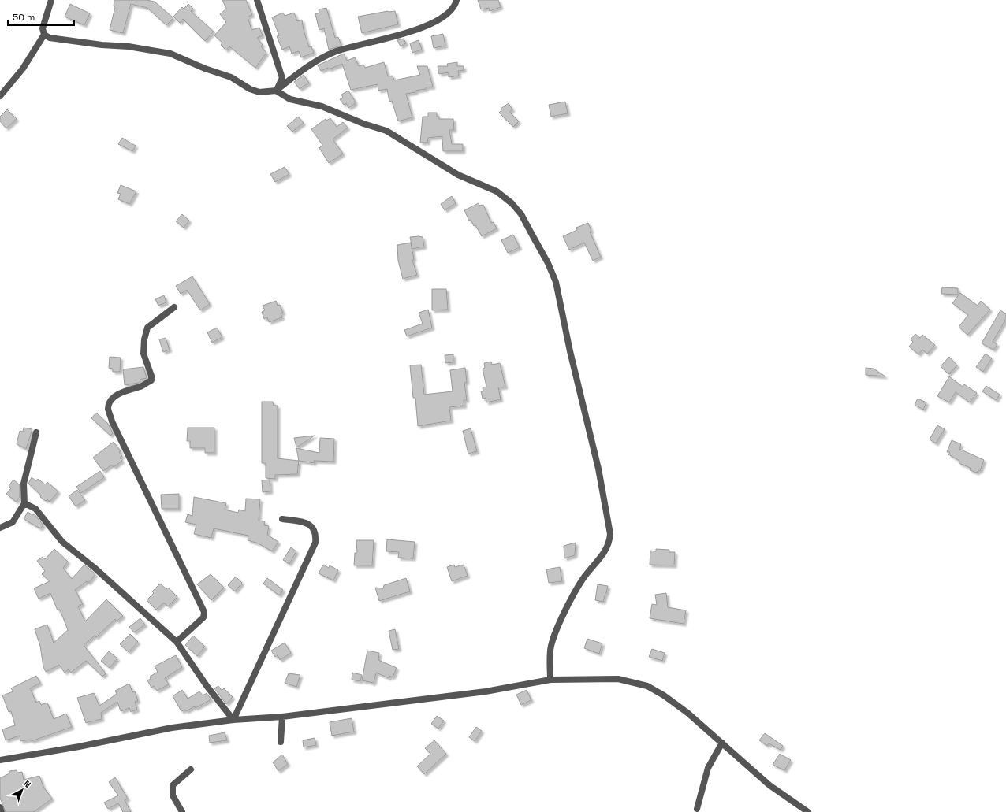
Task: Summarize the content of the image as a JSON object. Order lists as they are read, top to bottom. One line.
{"scale_bar":"50 m","north":"top right"}
